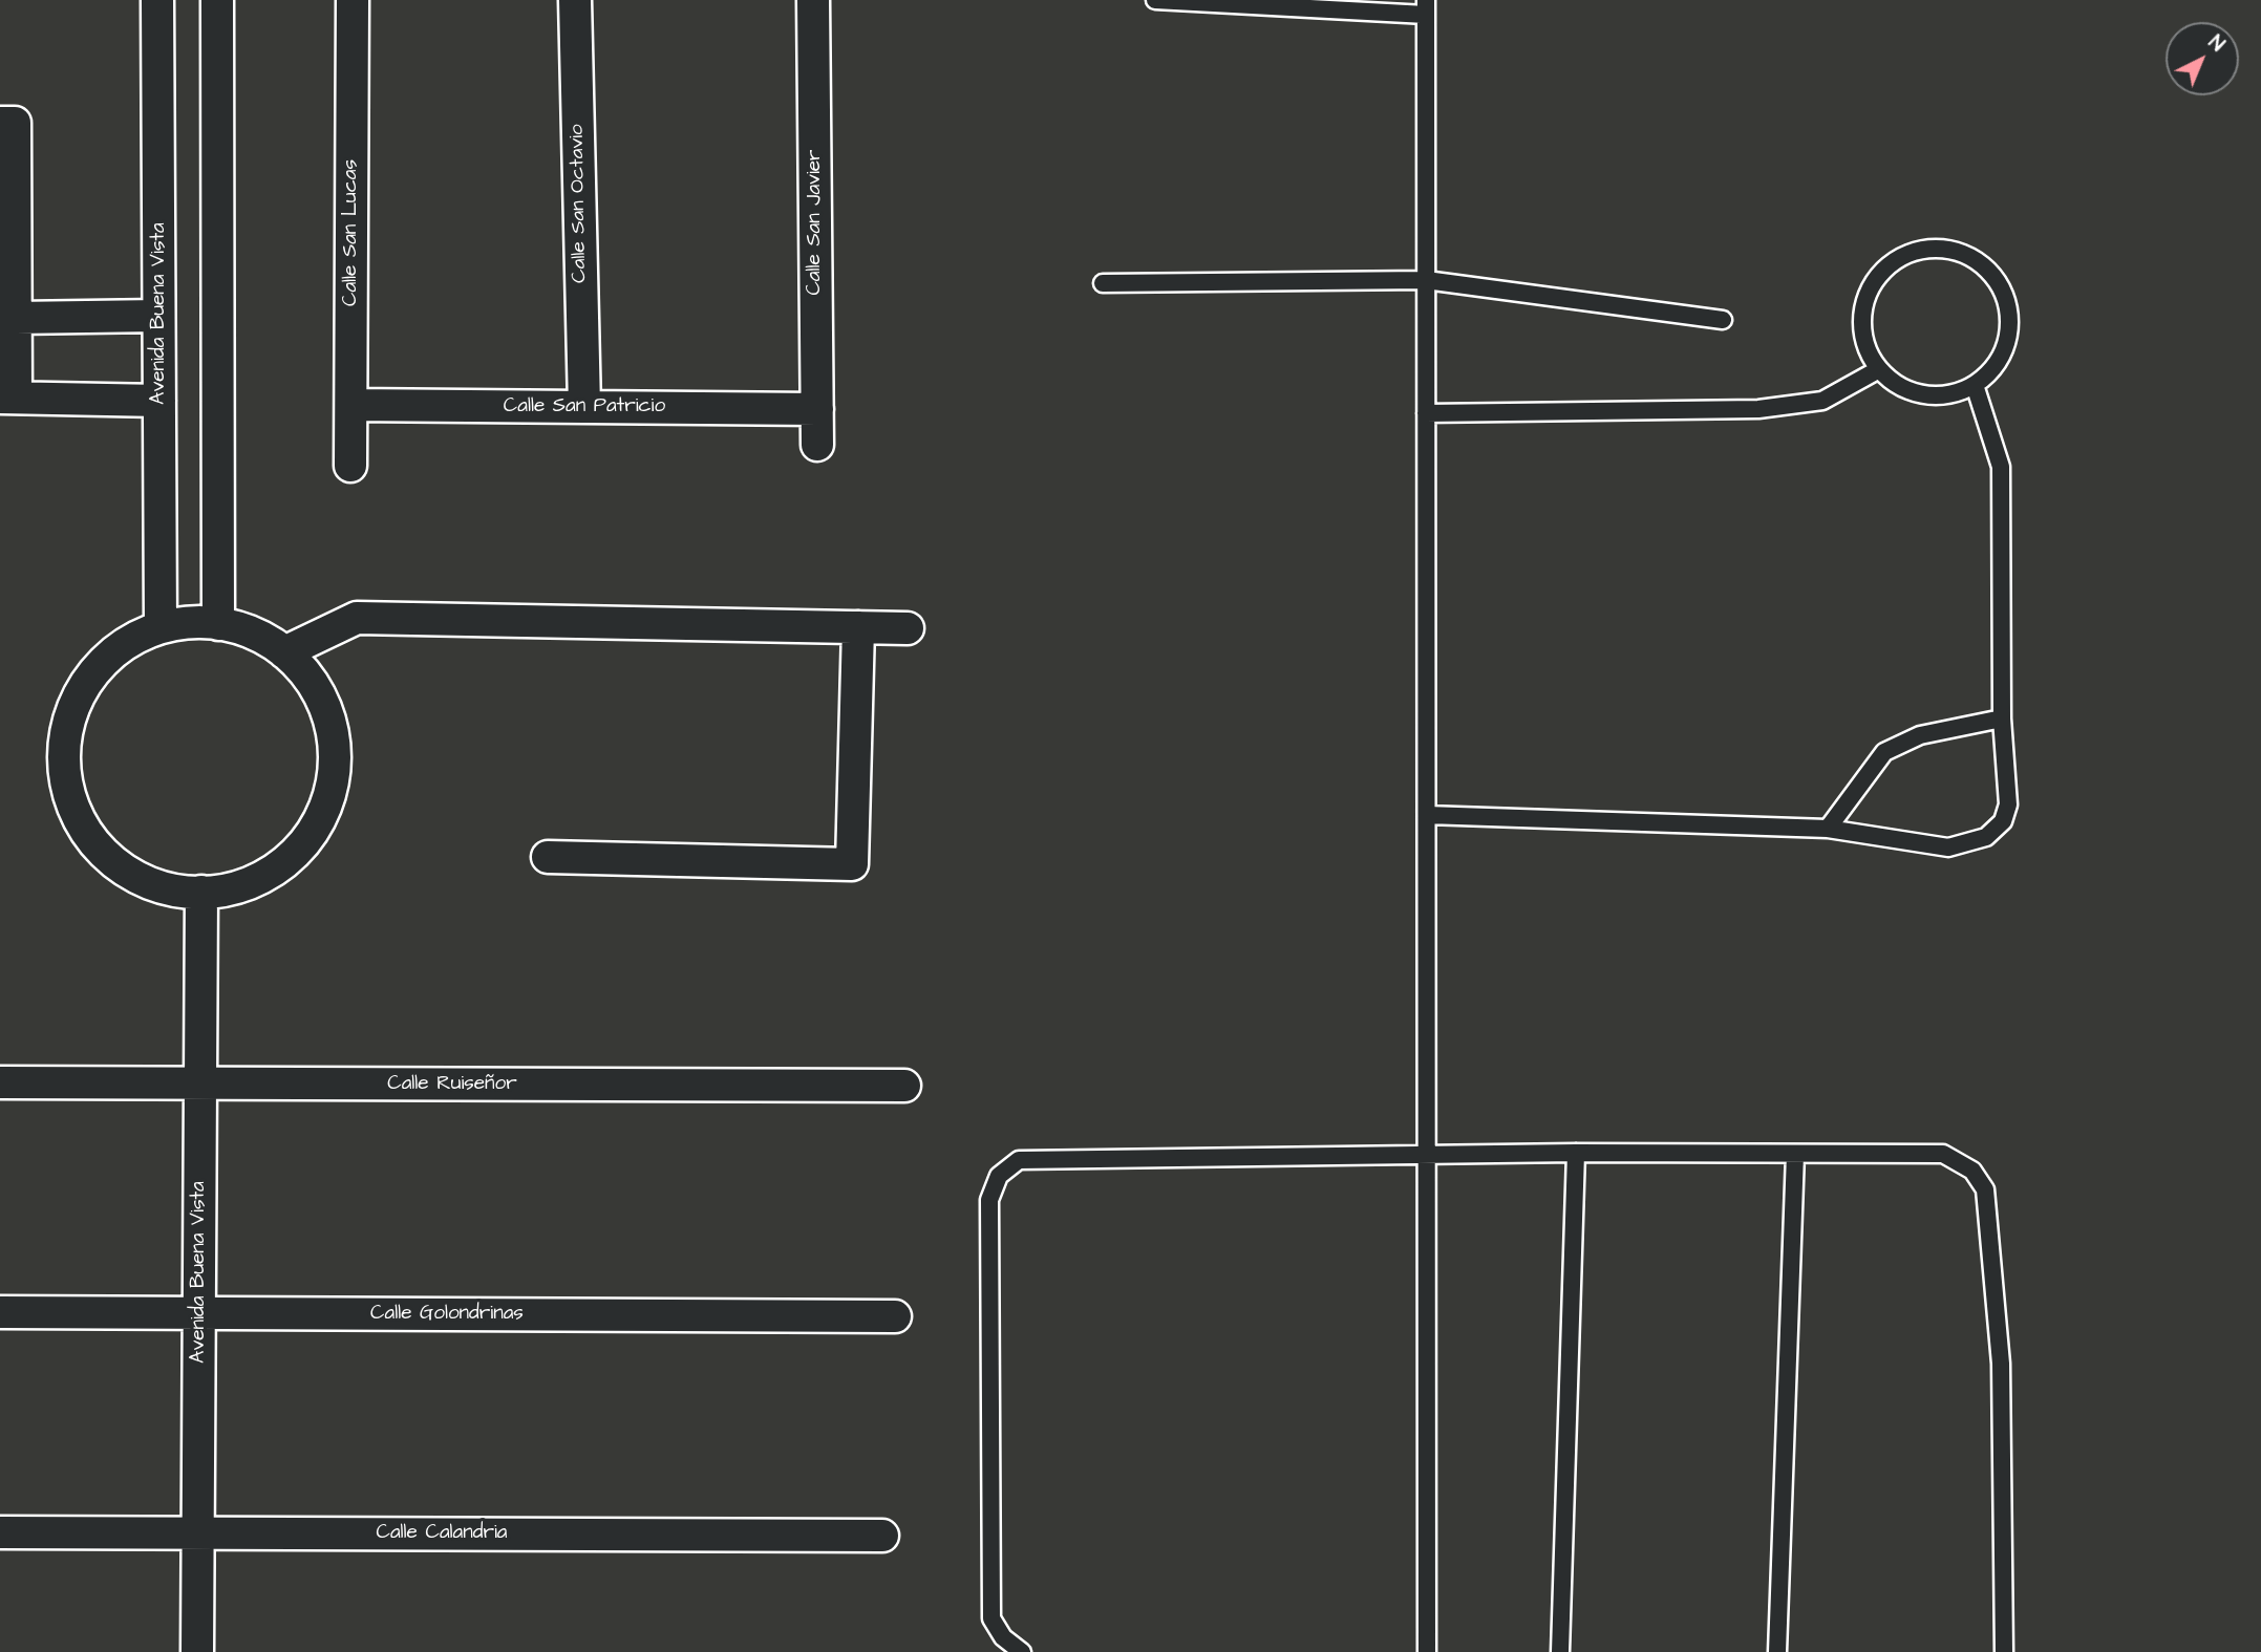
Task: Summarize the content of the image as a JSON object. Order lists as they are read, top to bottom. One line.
{"streets":{"street":["Calle San Octavio","Calle San Javier","Calle San Lucas","Avenida Buena Vista","Calle San Patricio","Calle Ruiseñor","Calle Golondrinas","Calle Calandria"]},"crossings":[["Calle San Octavio","Calle San Patricio"],["Calle San Javier","Calle San Patricio"],["Calle San Lucas","Calle San Patricio"],["Avenida Buena Vista","Calle Ruiseñor"],["Avenida Buena Vista","Calle Golondrinas"],["Avenida Buena Vista","Calle Calandria"]],"north":"top right"}
